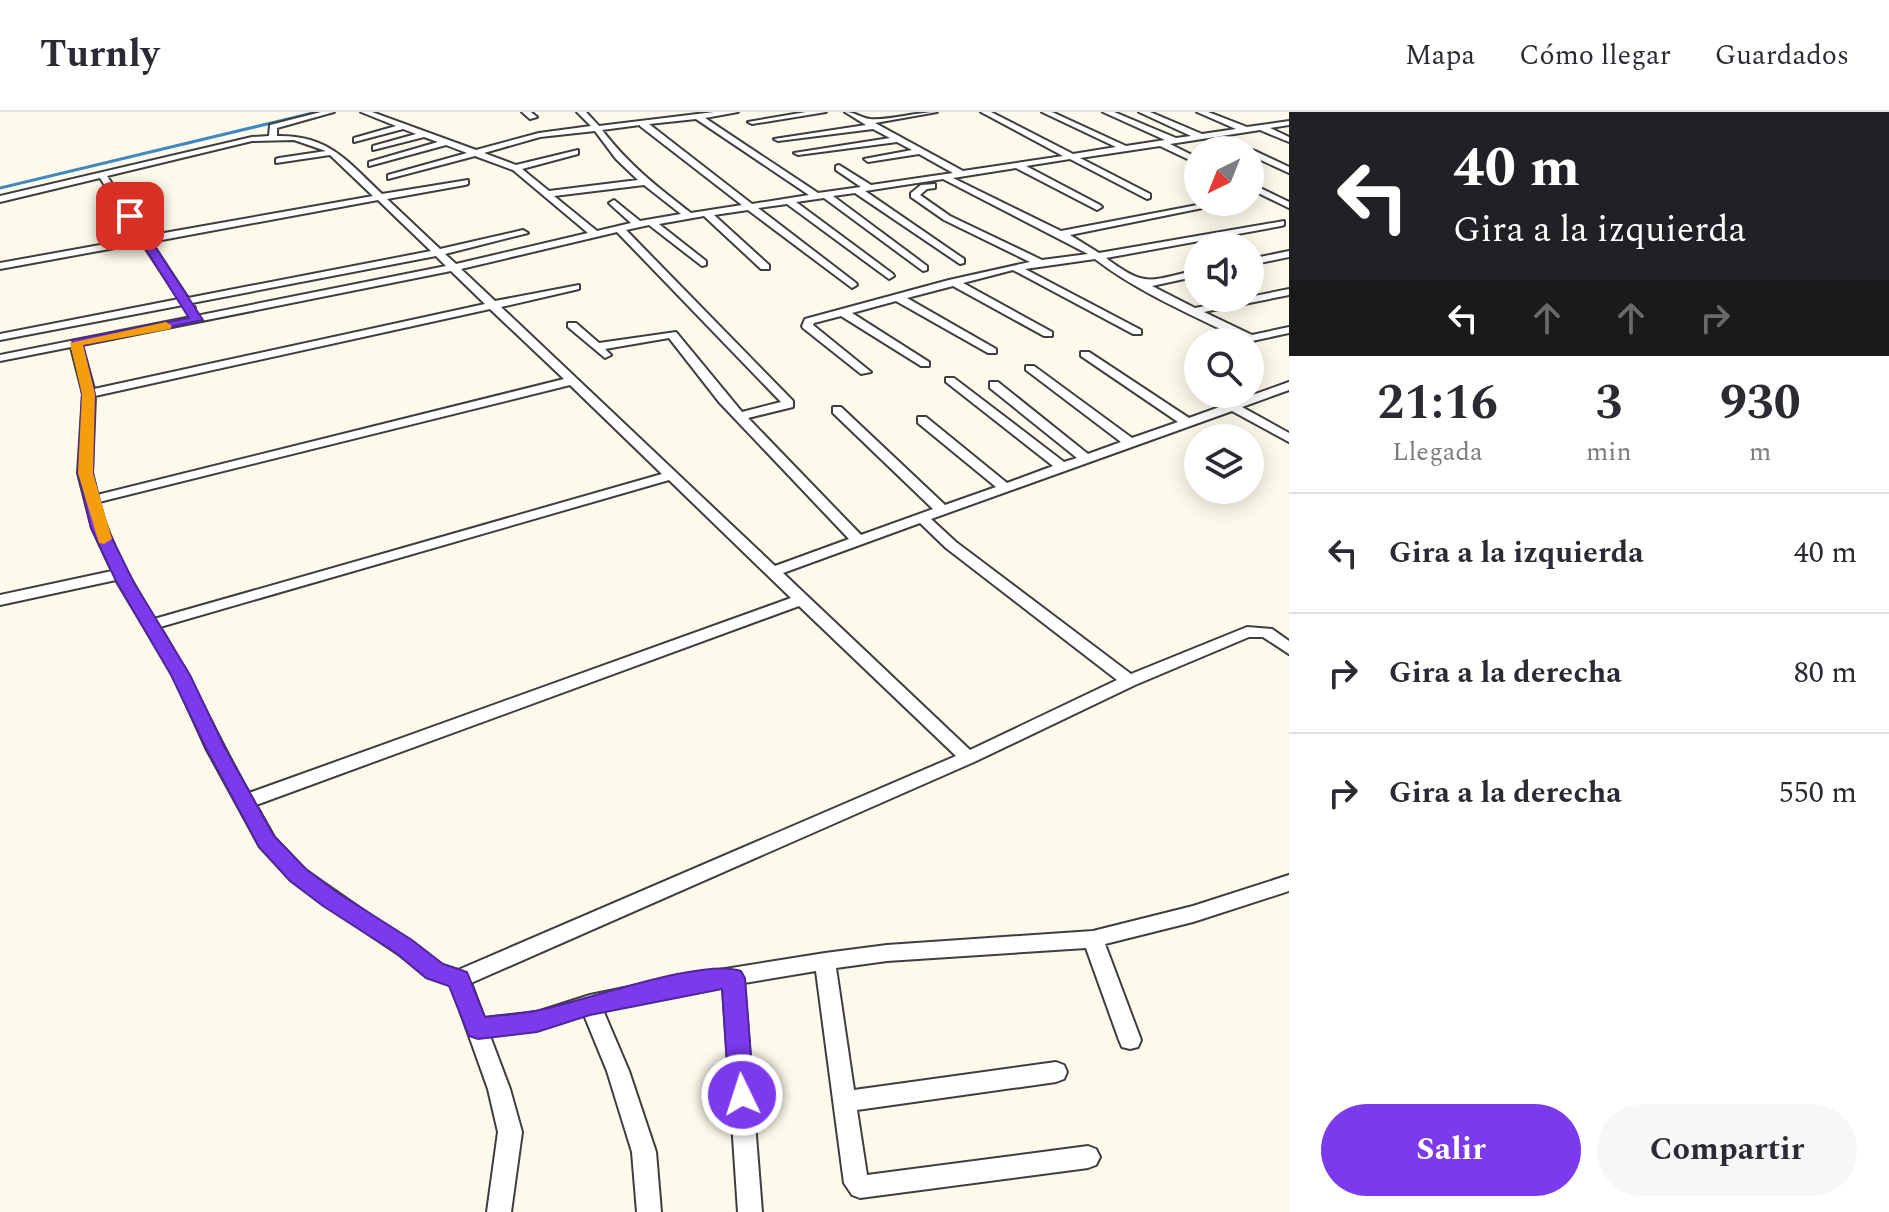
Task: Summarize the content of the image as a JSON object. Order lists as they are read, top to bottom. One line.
{"north":"bottom left","page":{"header":"Turnly","nav":["Mapa","Cómo llegar","Guardados"],"turn":["40 m","Gira a la izquierda"],"eta":["21:16","Llegada","3","min","930","m"],"list":[{"name":"Gira a la izquierda","value":"40 m"},{"name":"Gira a la derecha","value":"80 m"},{"name":"Gira a la derecha","value":"550 m"}],"buttons":["Salir","Compartir"]}}
